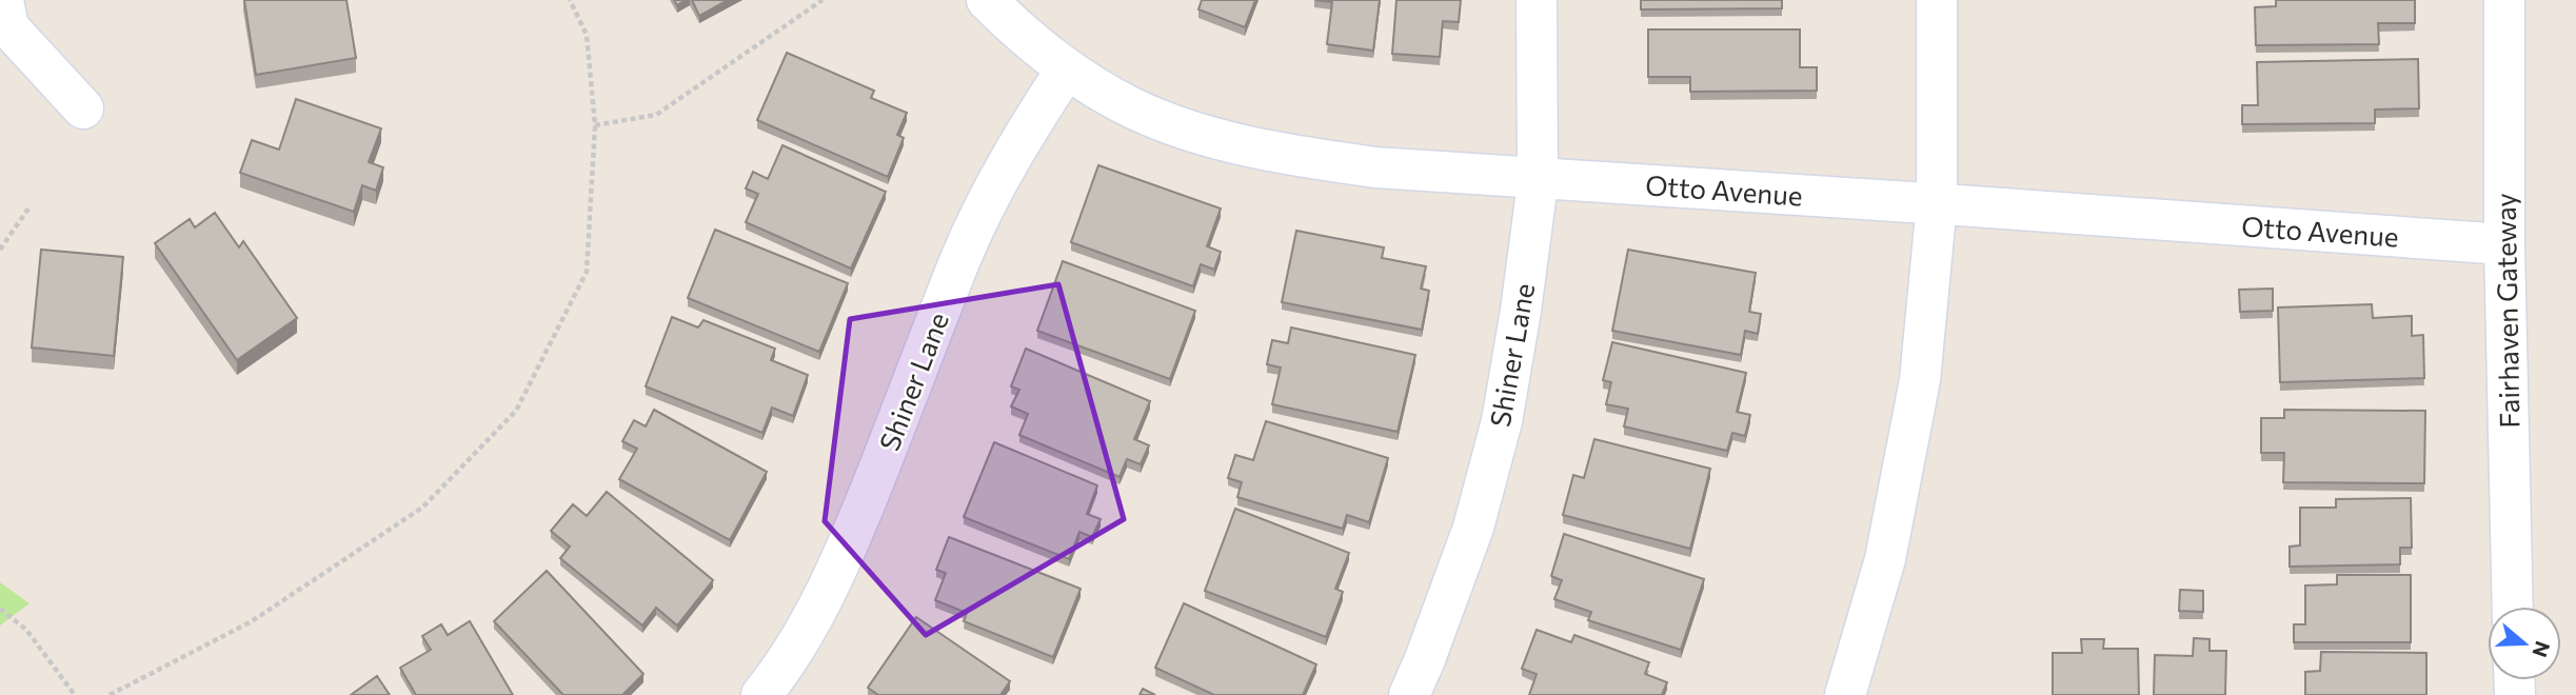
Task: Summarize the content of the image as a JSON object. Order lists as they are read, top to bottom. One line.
{"streets":{"street":["Otto Avenue","Fairhaven Gateway","Shiner Lane"]},"crossings":[["Otto Avenue","Fairhaven Gateway"],["Otto Avenue","Shiner Lane"]],"north":"right"}
